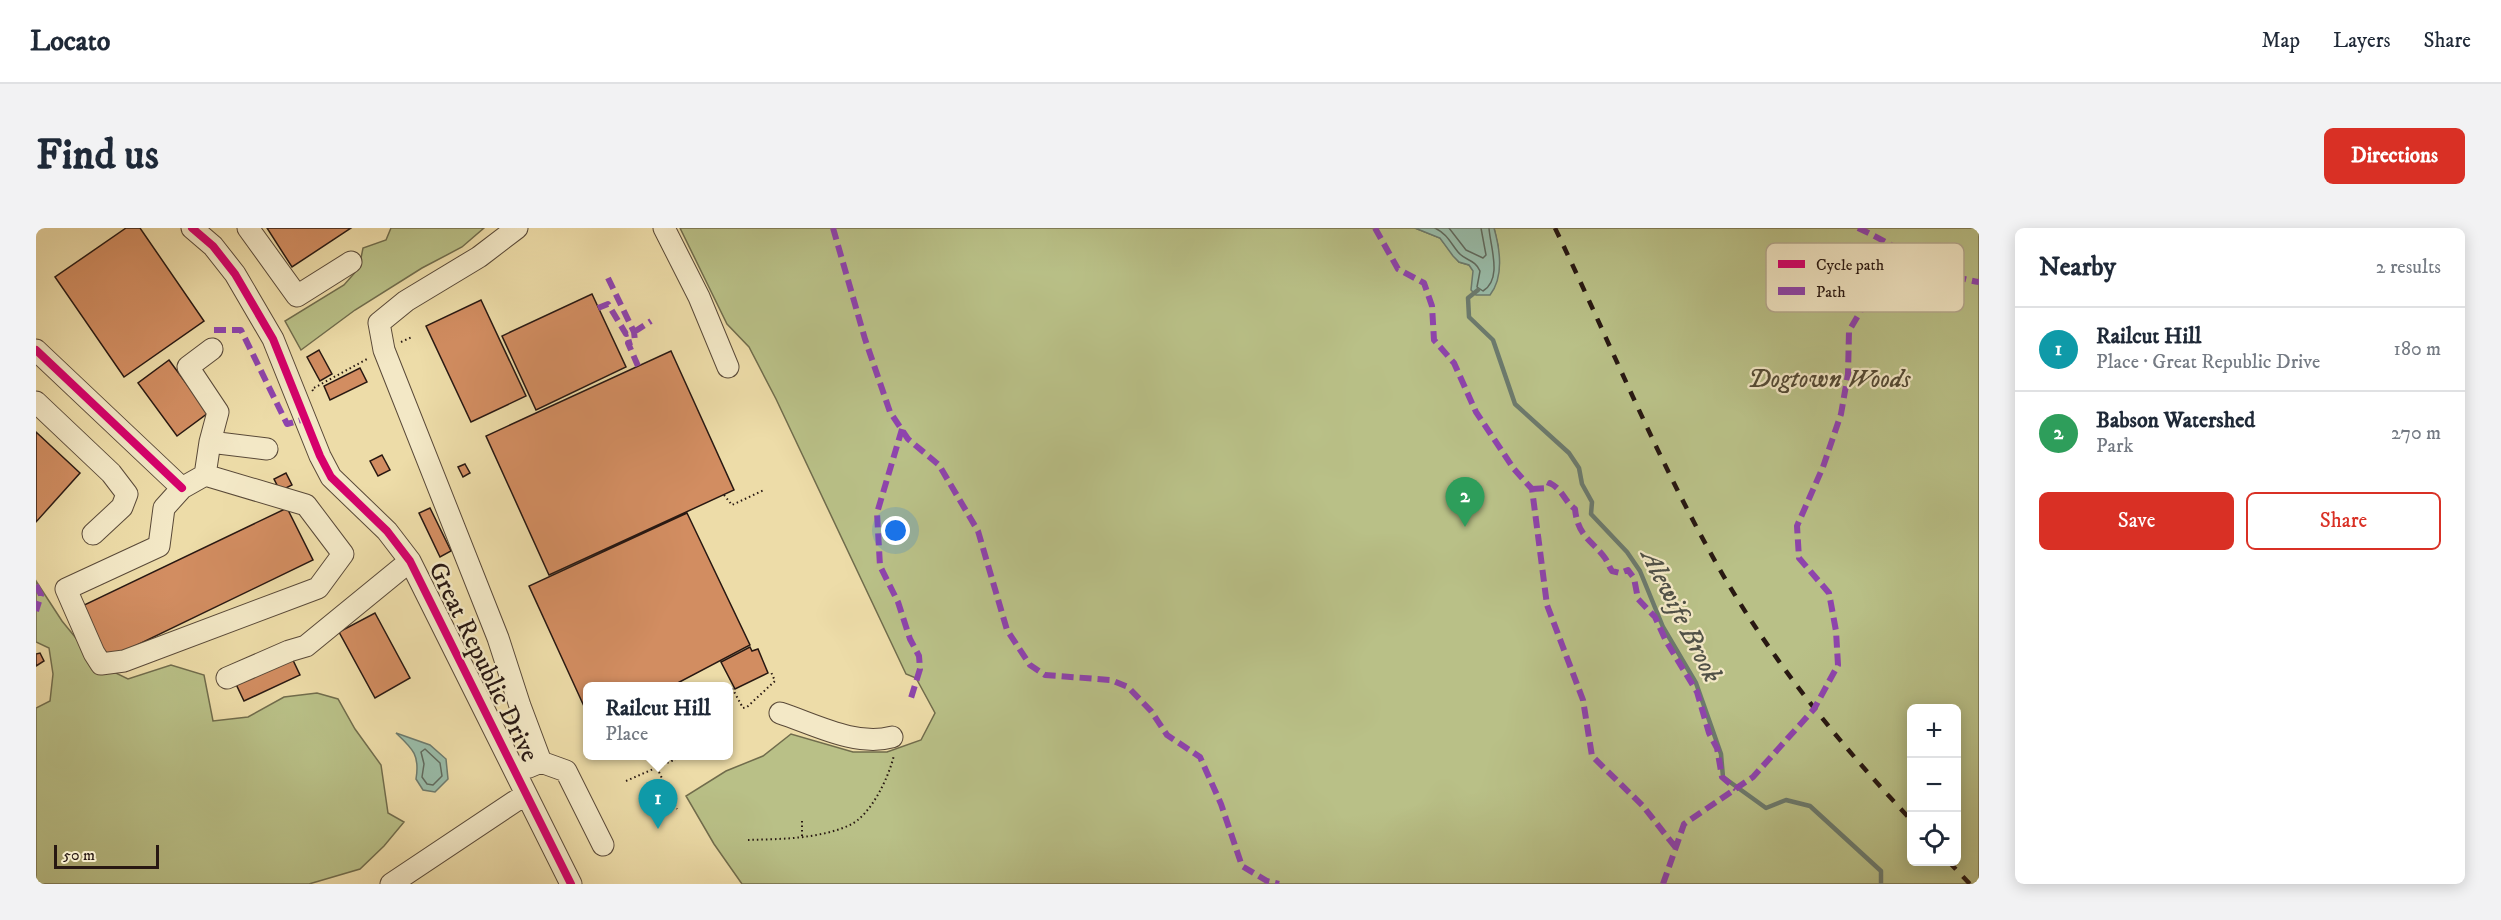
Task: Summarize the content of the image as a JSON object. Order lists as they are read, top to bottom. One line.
{"streets":{"street":["Great Republic Drive"]},"water":["Alewife Brook"],"parks":["Dogtown Woods"],"legend":["Cycle path","Path"],"scale_bar":"50 m","page":{"header":"Locato","nav":["Map","Layers","Share"],"buttons":["Directions",["Save","Share"]],"title":"Find us","heading":["Nearby","2 results"],"list":[{"mark":"1","name":"Railcut Hill","note":"Place · Great Republic Drive","value":"180 m"},{"mark":"2","name":"Babson Watershed","note":"Park","value":"270 m"}],"pins":["2","1"],"popup":["Railcut Hill","Place"],"map_buttons":["+","−"],"scale":"50 m"}}
